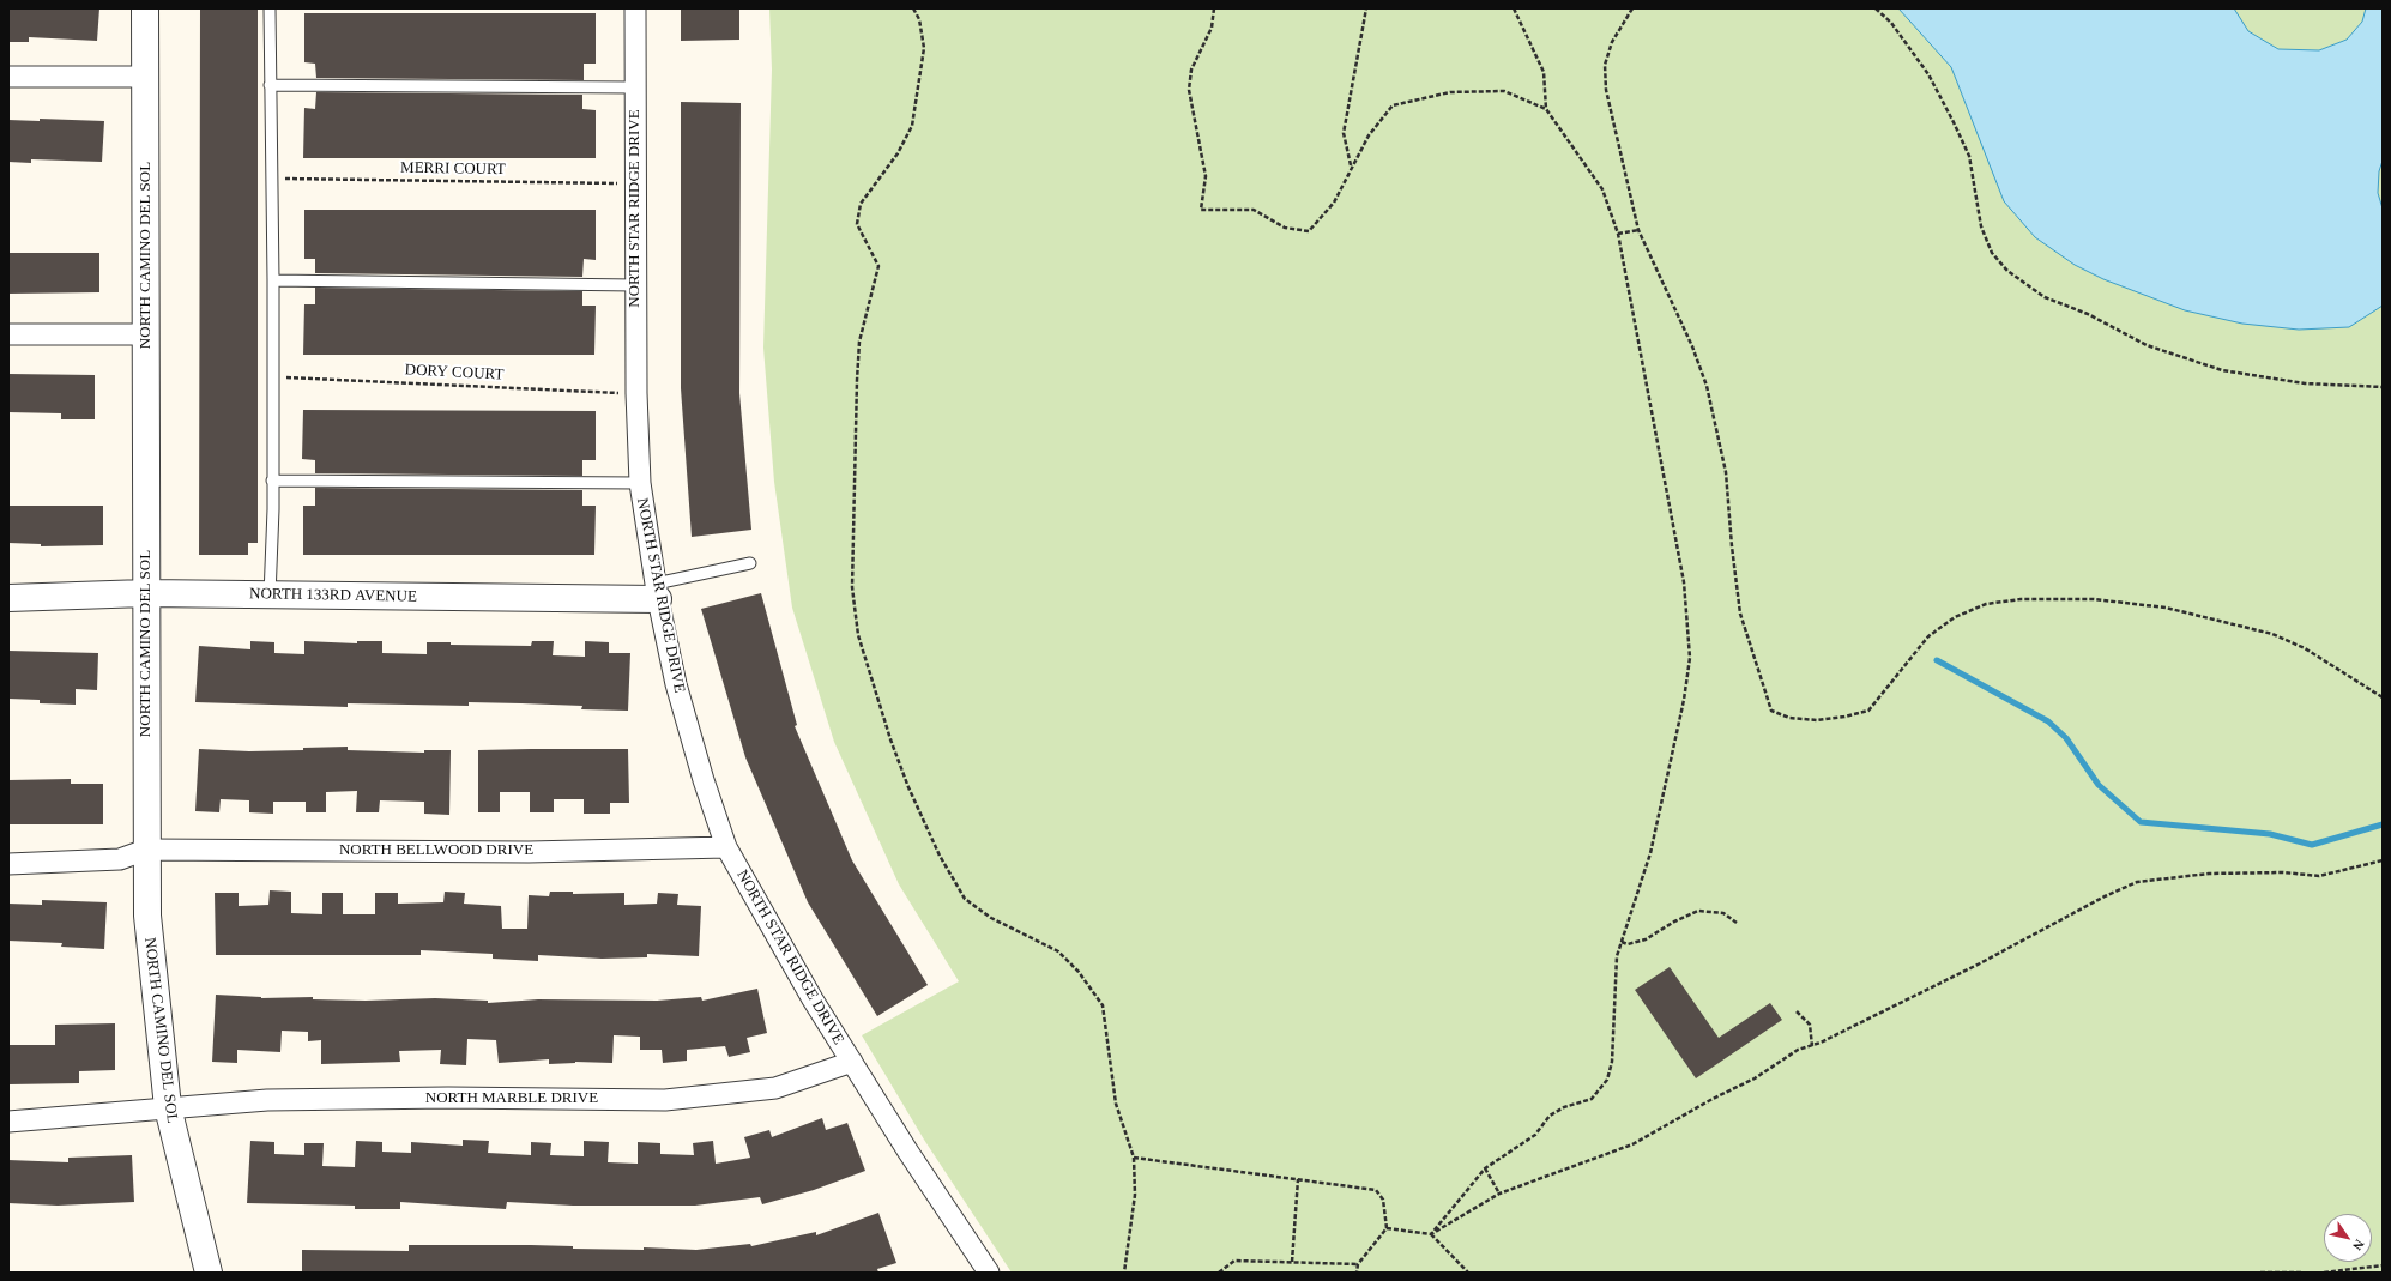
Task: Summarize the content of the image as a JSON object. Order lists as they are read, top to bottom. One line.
{"streets":{"street":["NORTH STAR RIDGE DRIVE","NORTH CAMINO DEL SOL","NORTH 133RD AVENUE","NORTH BELLWOOD DRIVE","NORTH MARBLE DRIVE"],"path":["MERRI COURT","DORY COURT"]},"crossings":[["MERRI COURT","NORTH STAR RIDGE DRIVE"],["NORTH STAR RIDGE DRIVE","DORY COURT"],["NORTH STAR RIDGE DRIVE","NORTH 133RD AVENUE"],["NORTH STAR RIDGE DRIVE","NORTH BELLWOOD DRIVE"],["NORTH STAR RIDGE DRIVE","NORTH MARBLE DRIVE"],["NORTH CAMINO DEL SOL","NORTH 133RD AVENUE"],["NORTH CAMINO DEL SOL","NORTH BELLWOOD DRIVE"],["NORTH CAMINO DEL SOL","NORTH MARBLE DRIVE"]],"north":"bottom right"}
